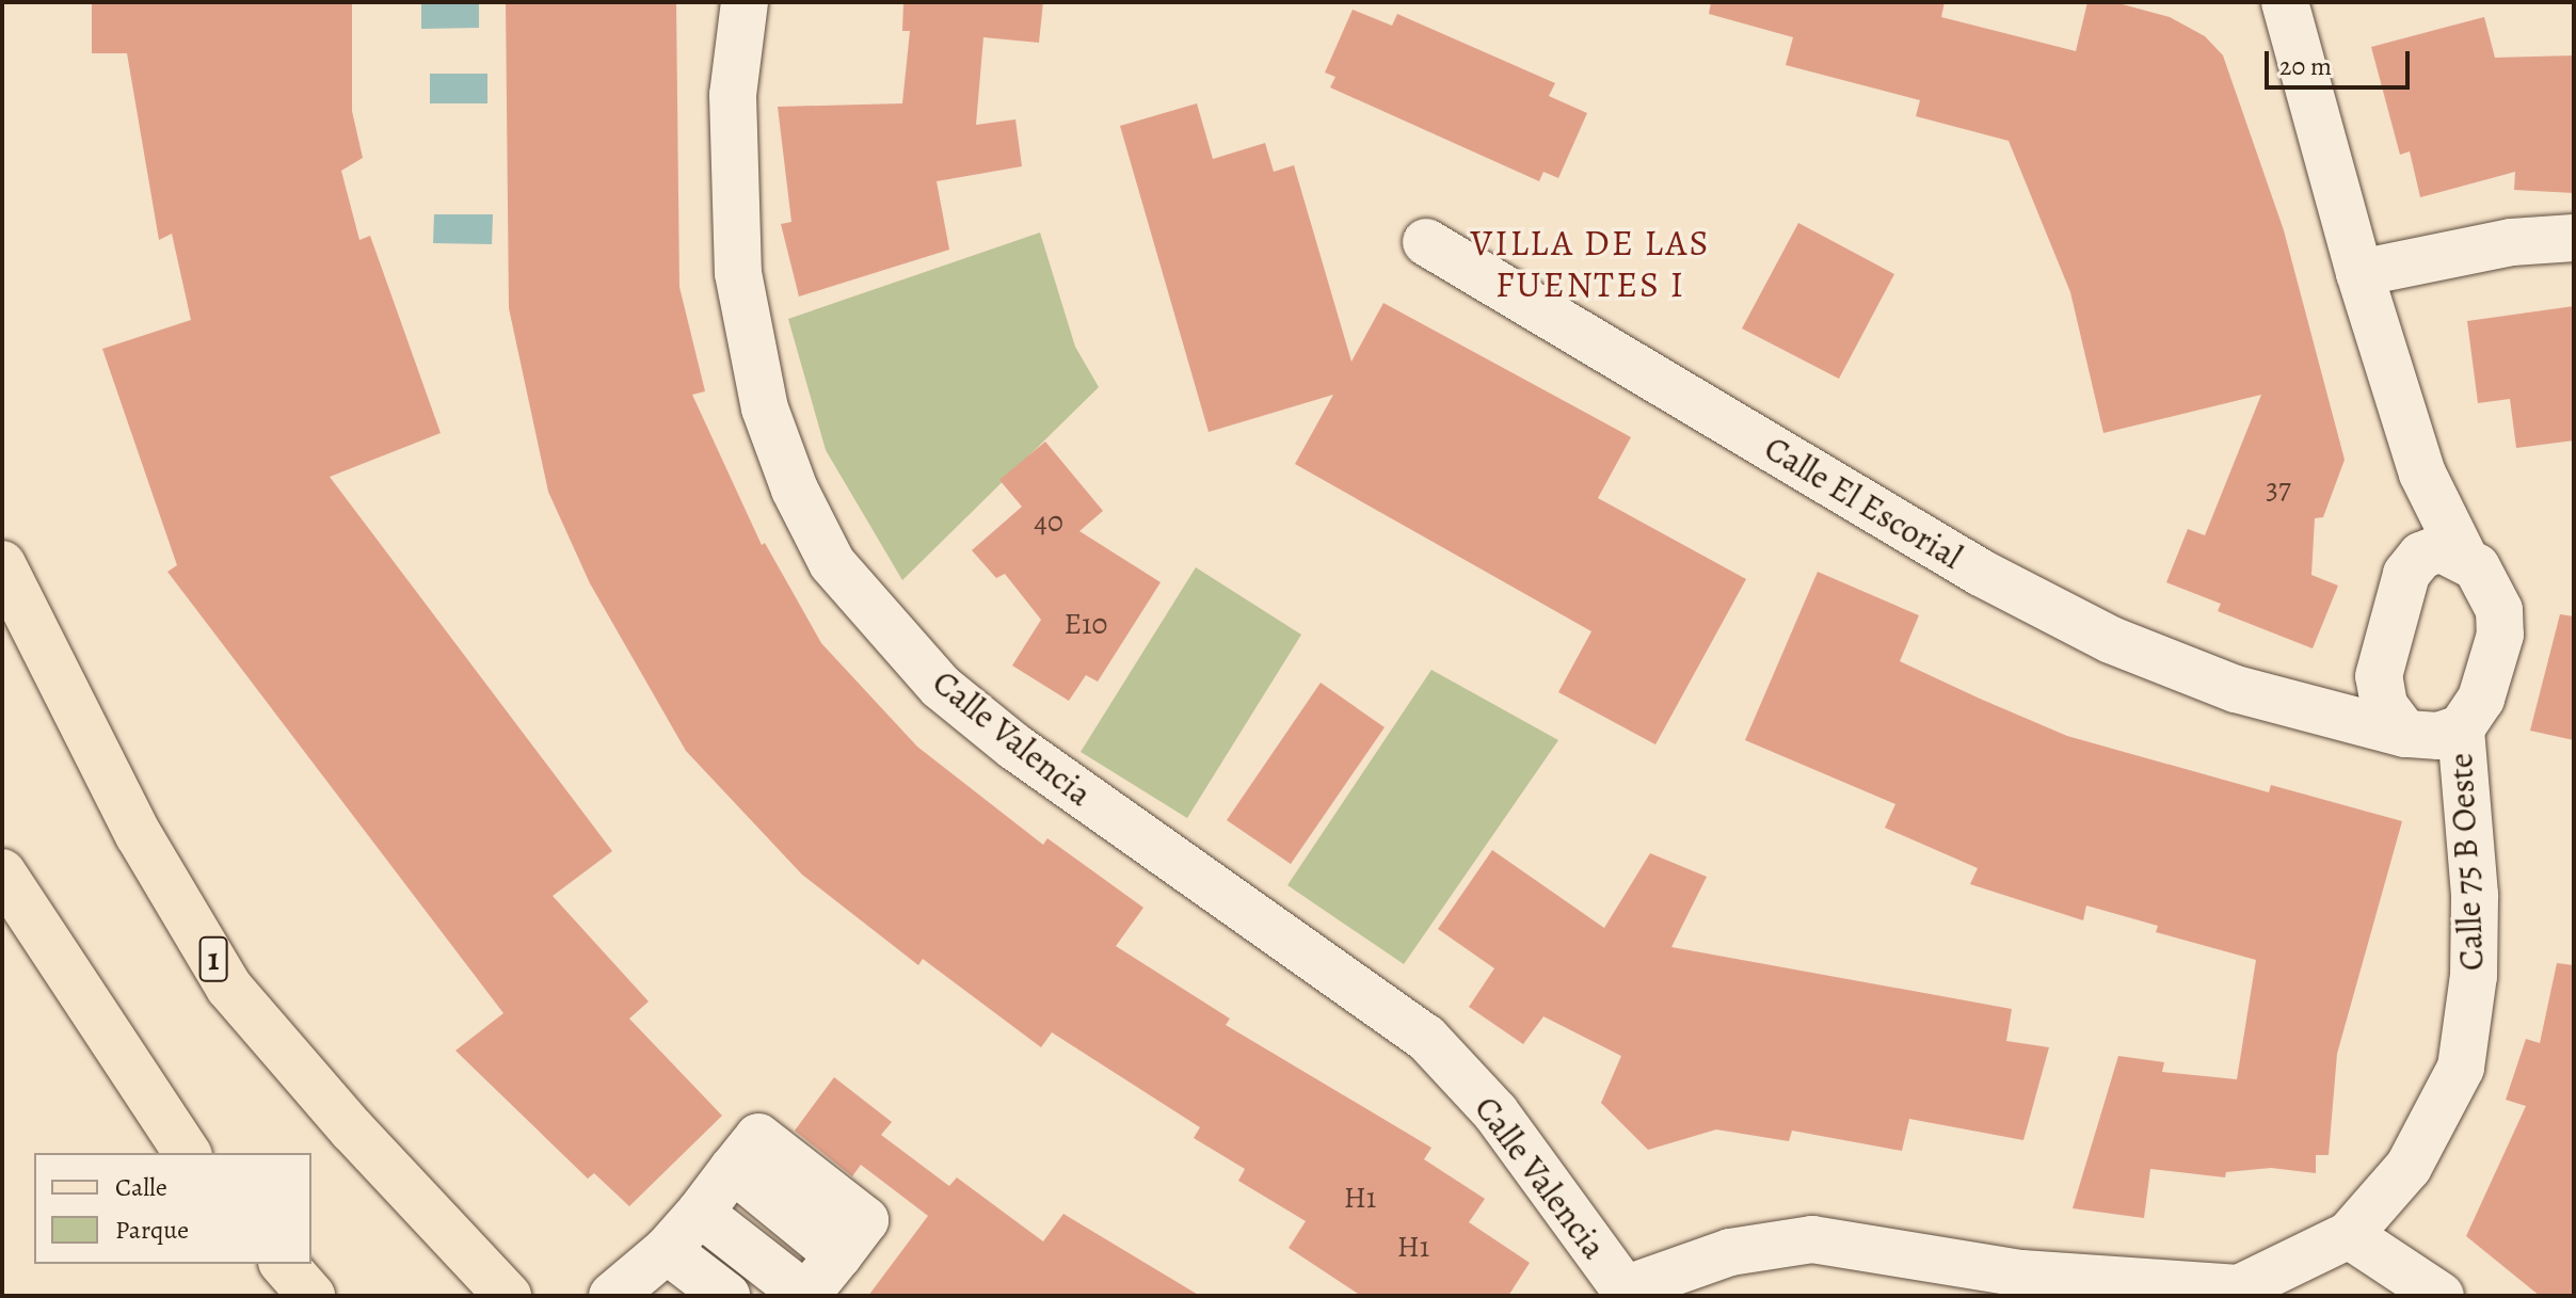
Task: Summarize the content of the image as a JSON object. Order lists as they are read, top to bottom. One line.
{"streets":{"main road":["1"],"street":["Calle El Escorial","Calle Valencia","Calle 75 B Oeste"]},"crossings":[["Calle El Escorial","Calle 75 B Oeste"],["Calle Valencia","Calle 75 B Oeste"]],"districts":["VILLA DE LAS FUENTES I"],"house_numbers":["37","40","E10","H1","H1"],"legend":["Calle","Parque"],"scale_bar":"20 m"}
